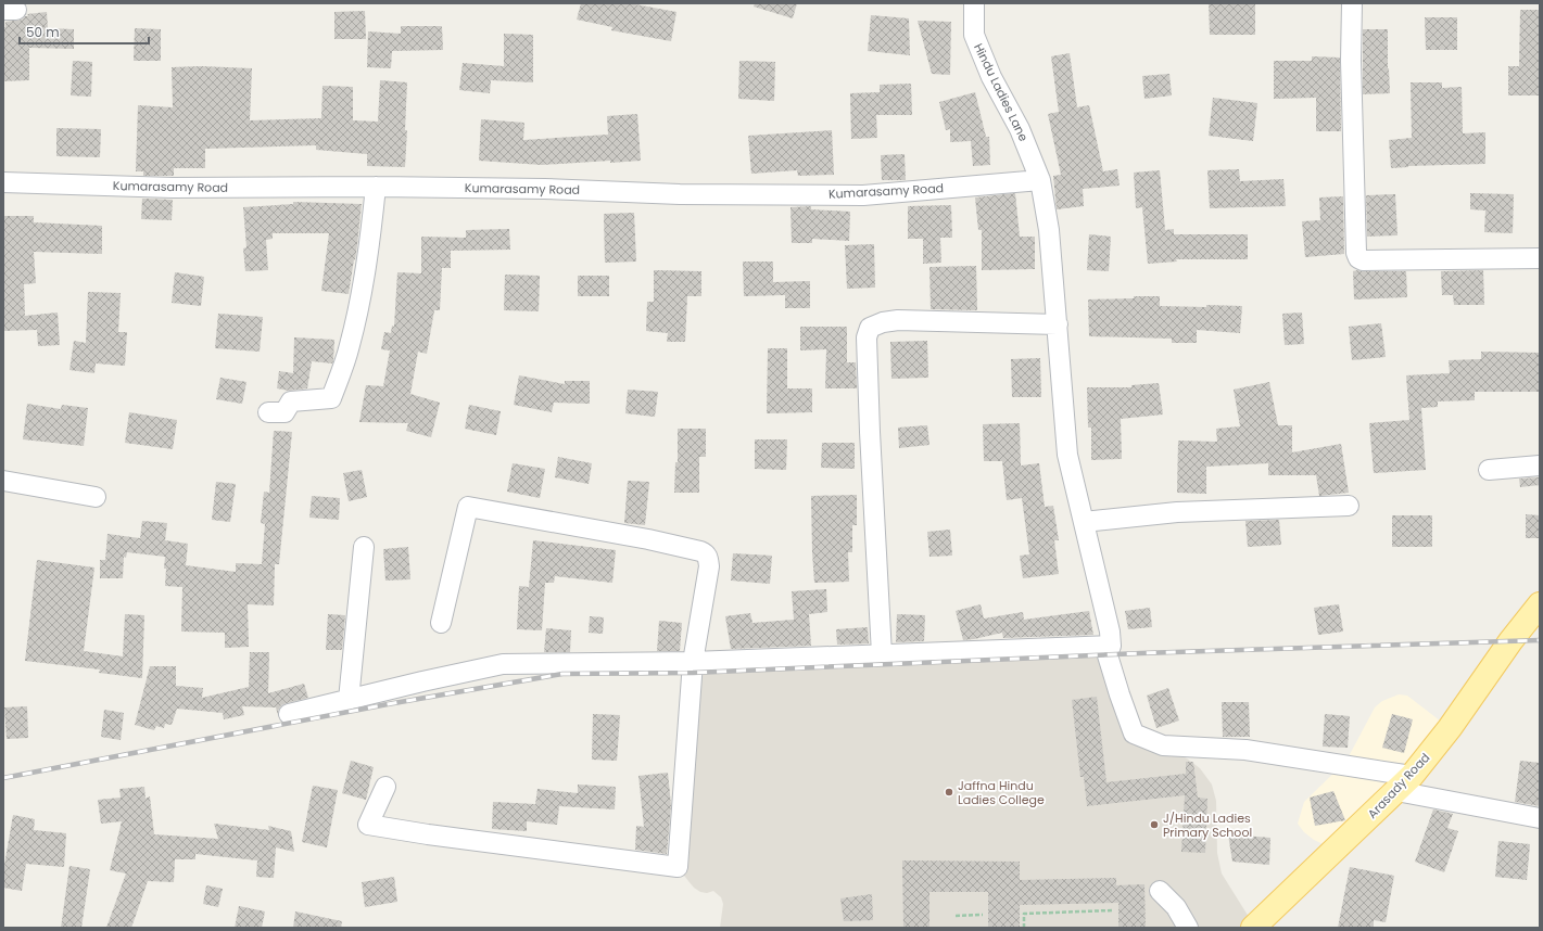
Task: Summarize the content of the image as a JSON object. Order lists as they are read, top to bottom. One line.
{"streets":{"main road":["Arasady Road"],"street":["Hindu Ladies Lane","Kumarasamy Road"]},"crossings":[["Hindu Ladies Lane","Kumarasamy Road"],["Hindu Ladies Lane","Arasady Road"]],"places":["Jaffna Hindu Ladies College","J/Hindu Ladies Primary School"],"scale_bar":"50 m"}
